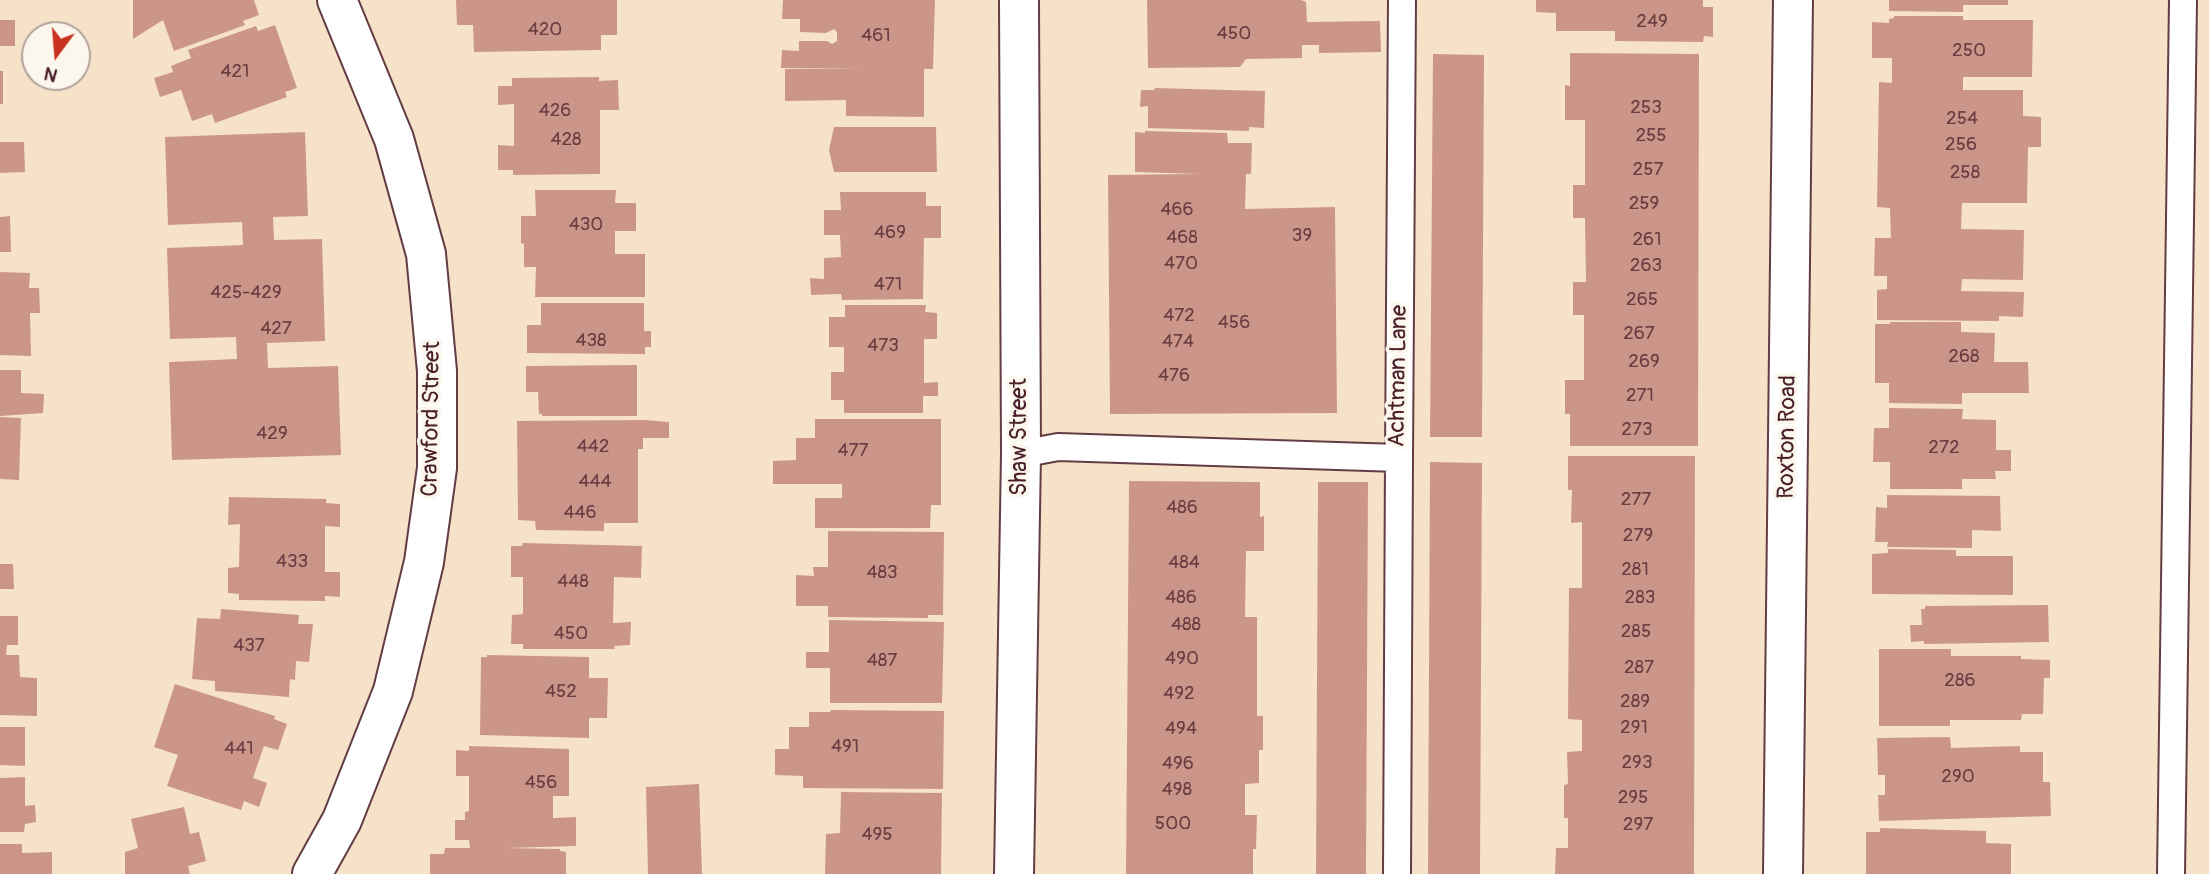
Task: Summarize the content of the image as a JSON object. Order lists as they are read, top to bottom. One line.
{"streets":{"street":["Crawford Street","Shaw Street","Roxton Road"],"lane":["Achtman Lane"]},"crossings":[["Achtman Lane","Shaw Street"]],"house_numbers":["249","420","450","461","250","421","253","426","254","255","428","256","257","258","259","466","430","469","39","468","261","470","263","471","425-429","265","472","456","427","267","438","474","473","268","269","476","271","273","429","442","272","477","444","277","486","446","279","433","484","281","483","448","486","283","488","285","450","437","490","487","287","286","452","492","289","291","494","491","441","293","496","290","456","498","295","500","297","495"],"north":"bottom"}
